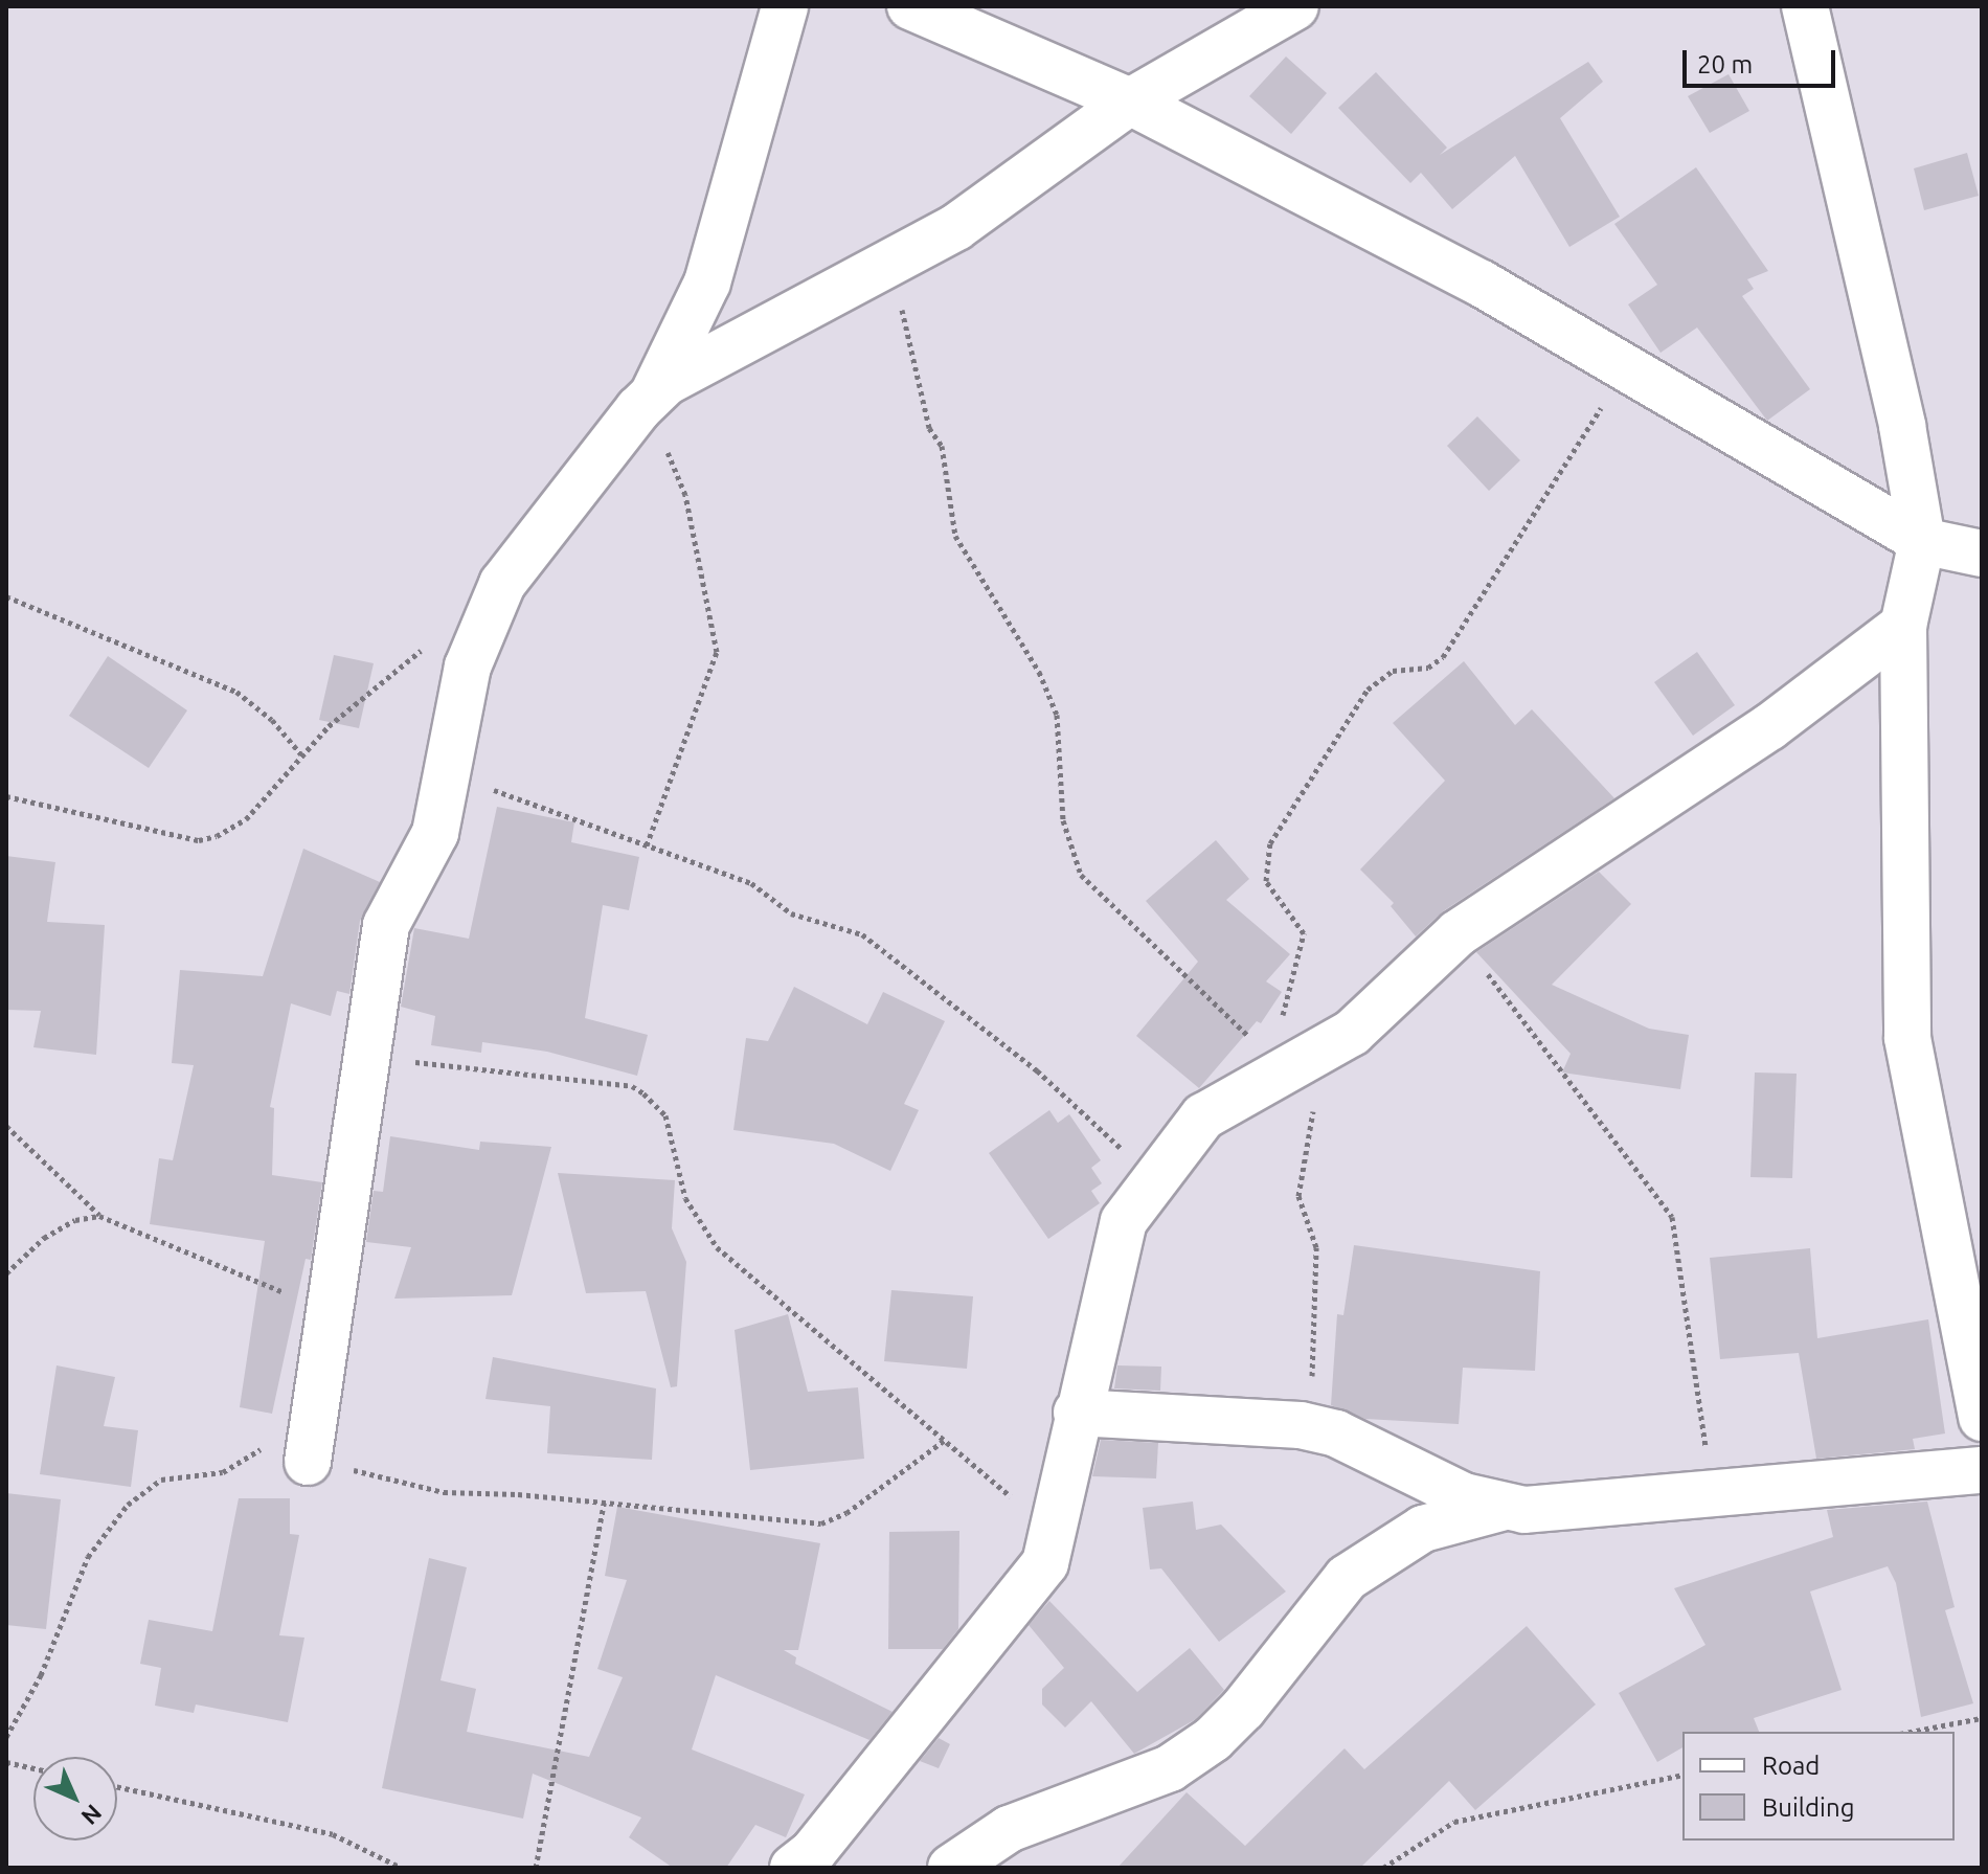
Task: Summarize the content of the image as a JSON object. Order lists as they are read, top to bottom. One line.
{"legend":["Road","Building"],"scale_bar":"20 m","north":"bottom right"}
